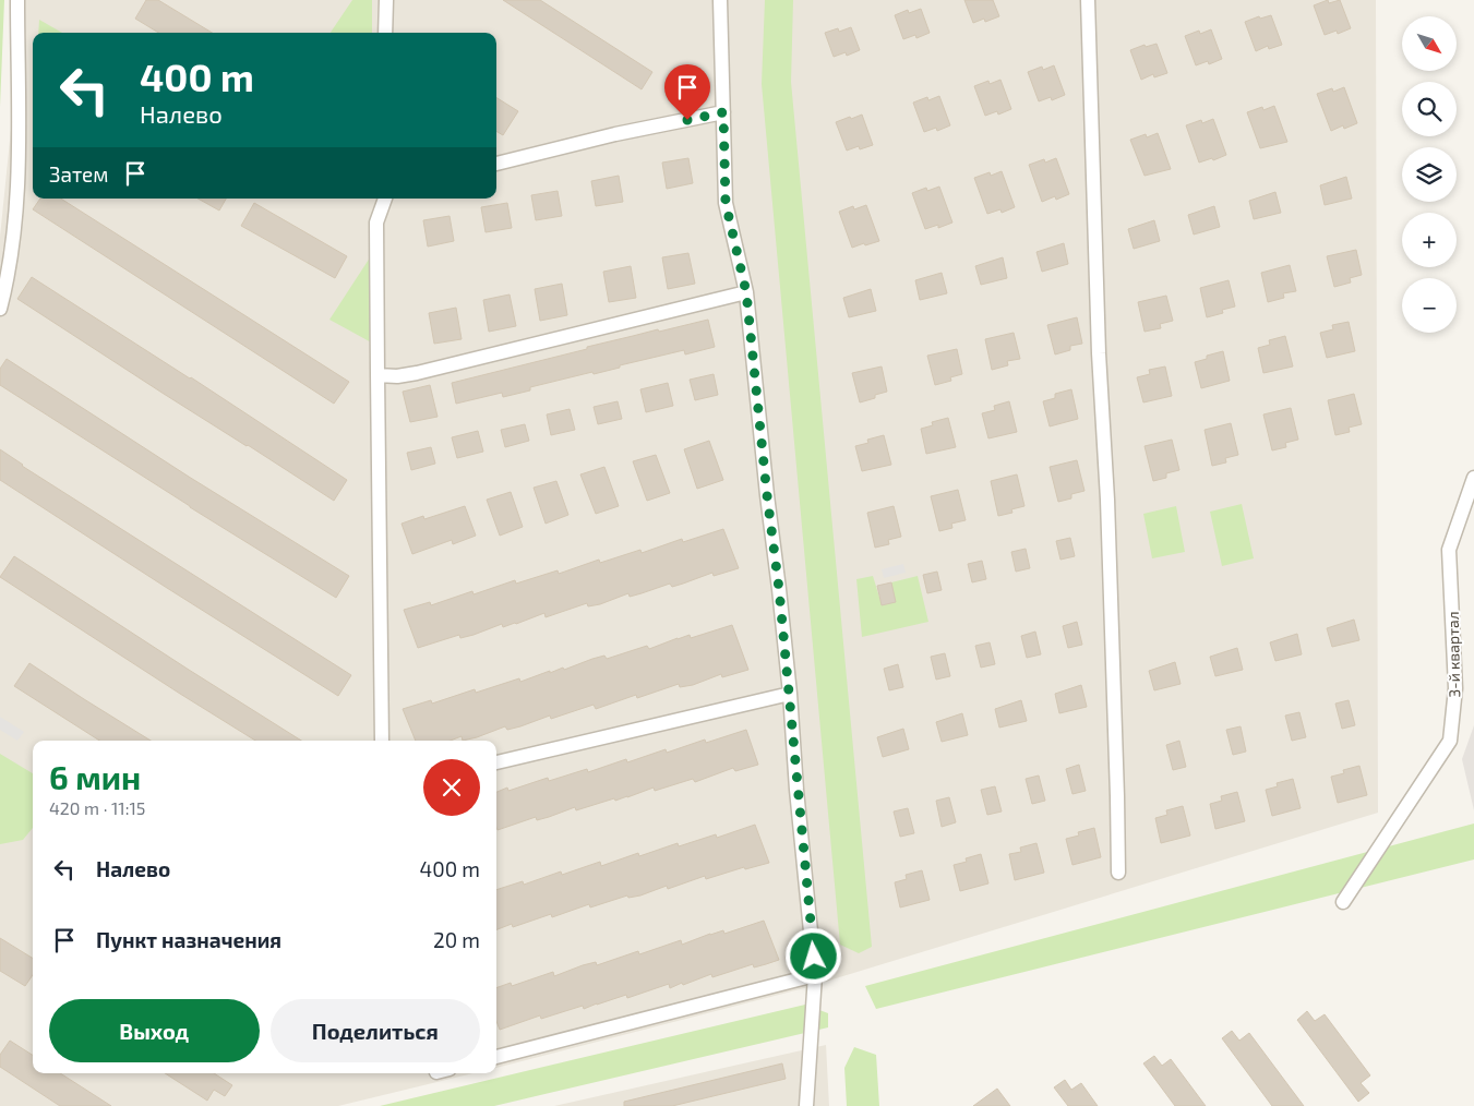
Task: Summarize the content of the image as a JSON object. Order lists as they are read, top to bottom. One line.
{"streets":{"street":["3-й квартал"]},"north":"bottom right","page":{"map_buttons":["+","−"],"turn":["400 m","Налево"],"then":"Затем","heading":["6 мин","420 m · 11:15"],"list":[{"name":"Налево","value":"400 m"},{"name":"Пункт назначения","value":"20 m"}],"buttons":["Выход","Поделиться"]}}
